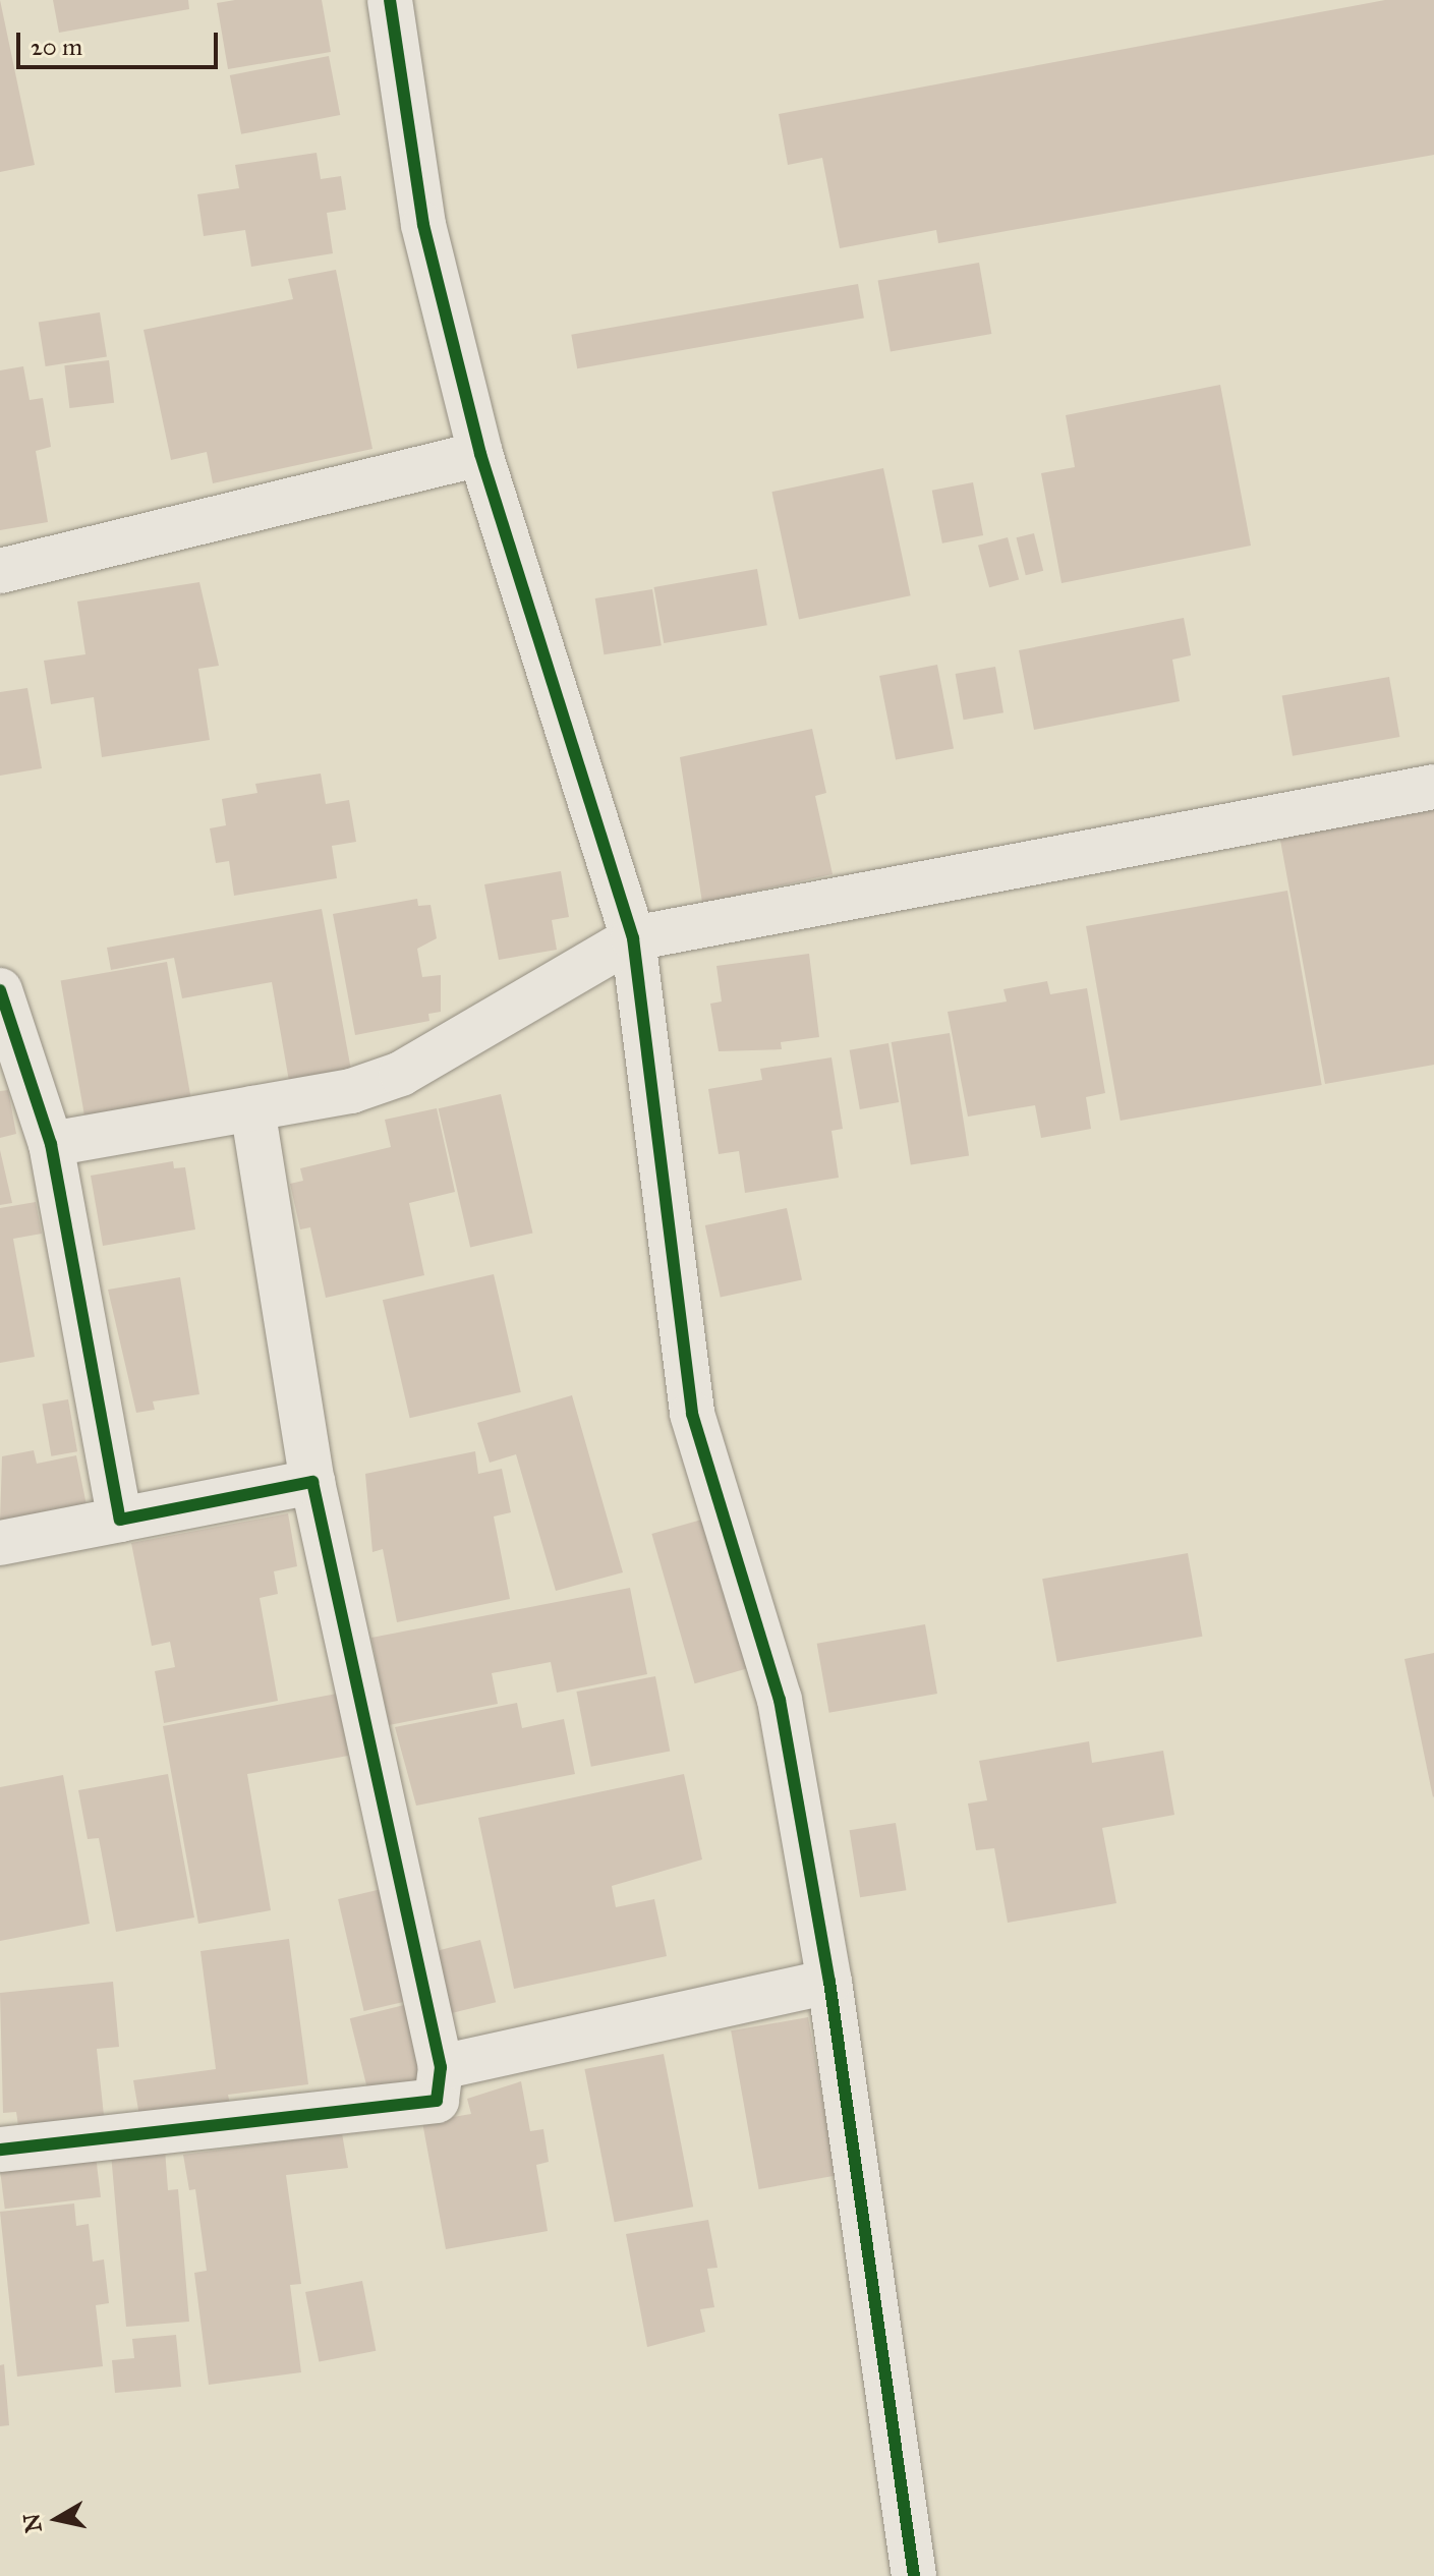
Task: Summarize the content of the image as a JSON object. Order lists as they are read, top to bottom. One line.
{"scale_bar":"20 m","north":"left"}
